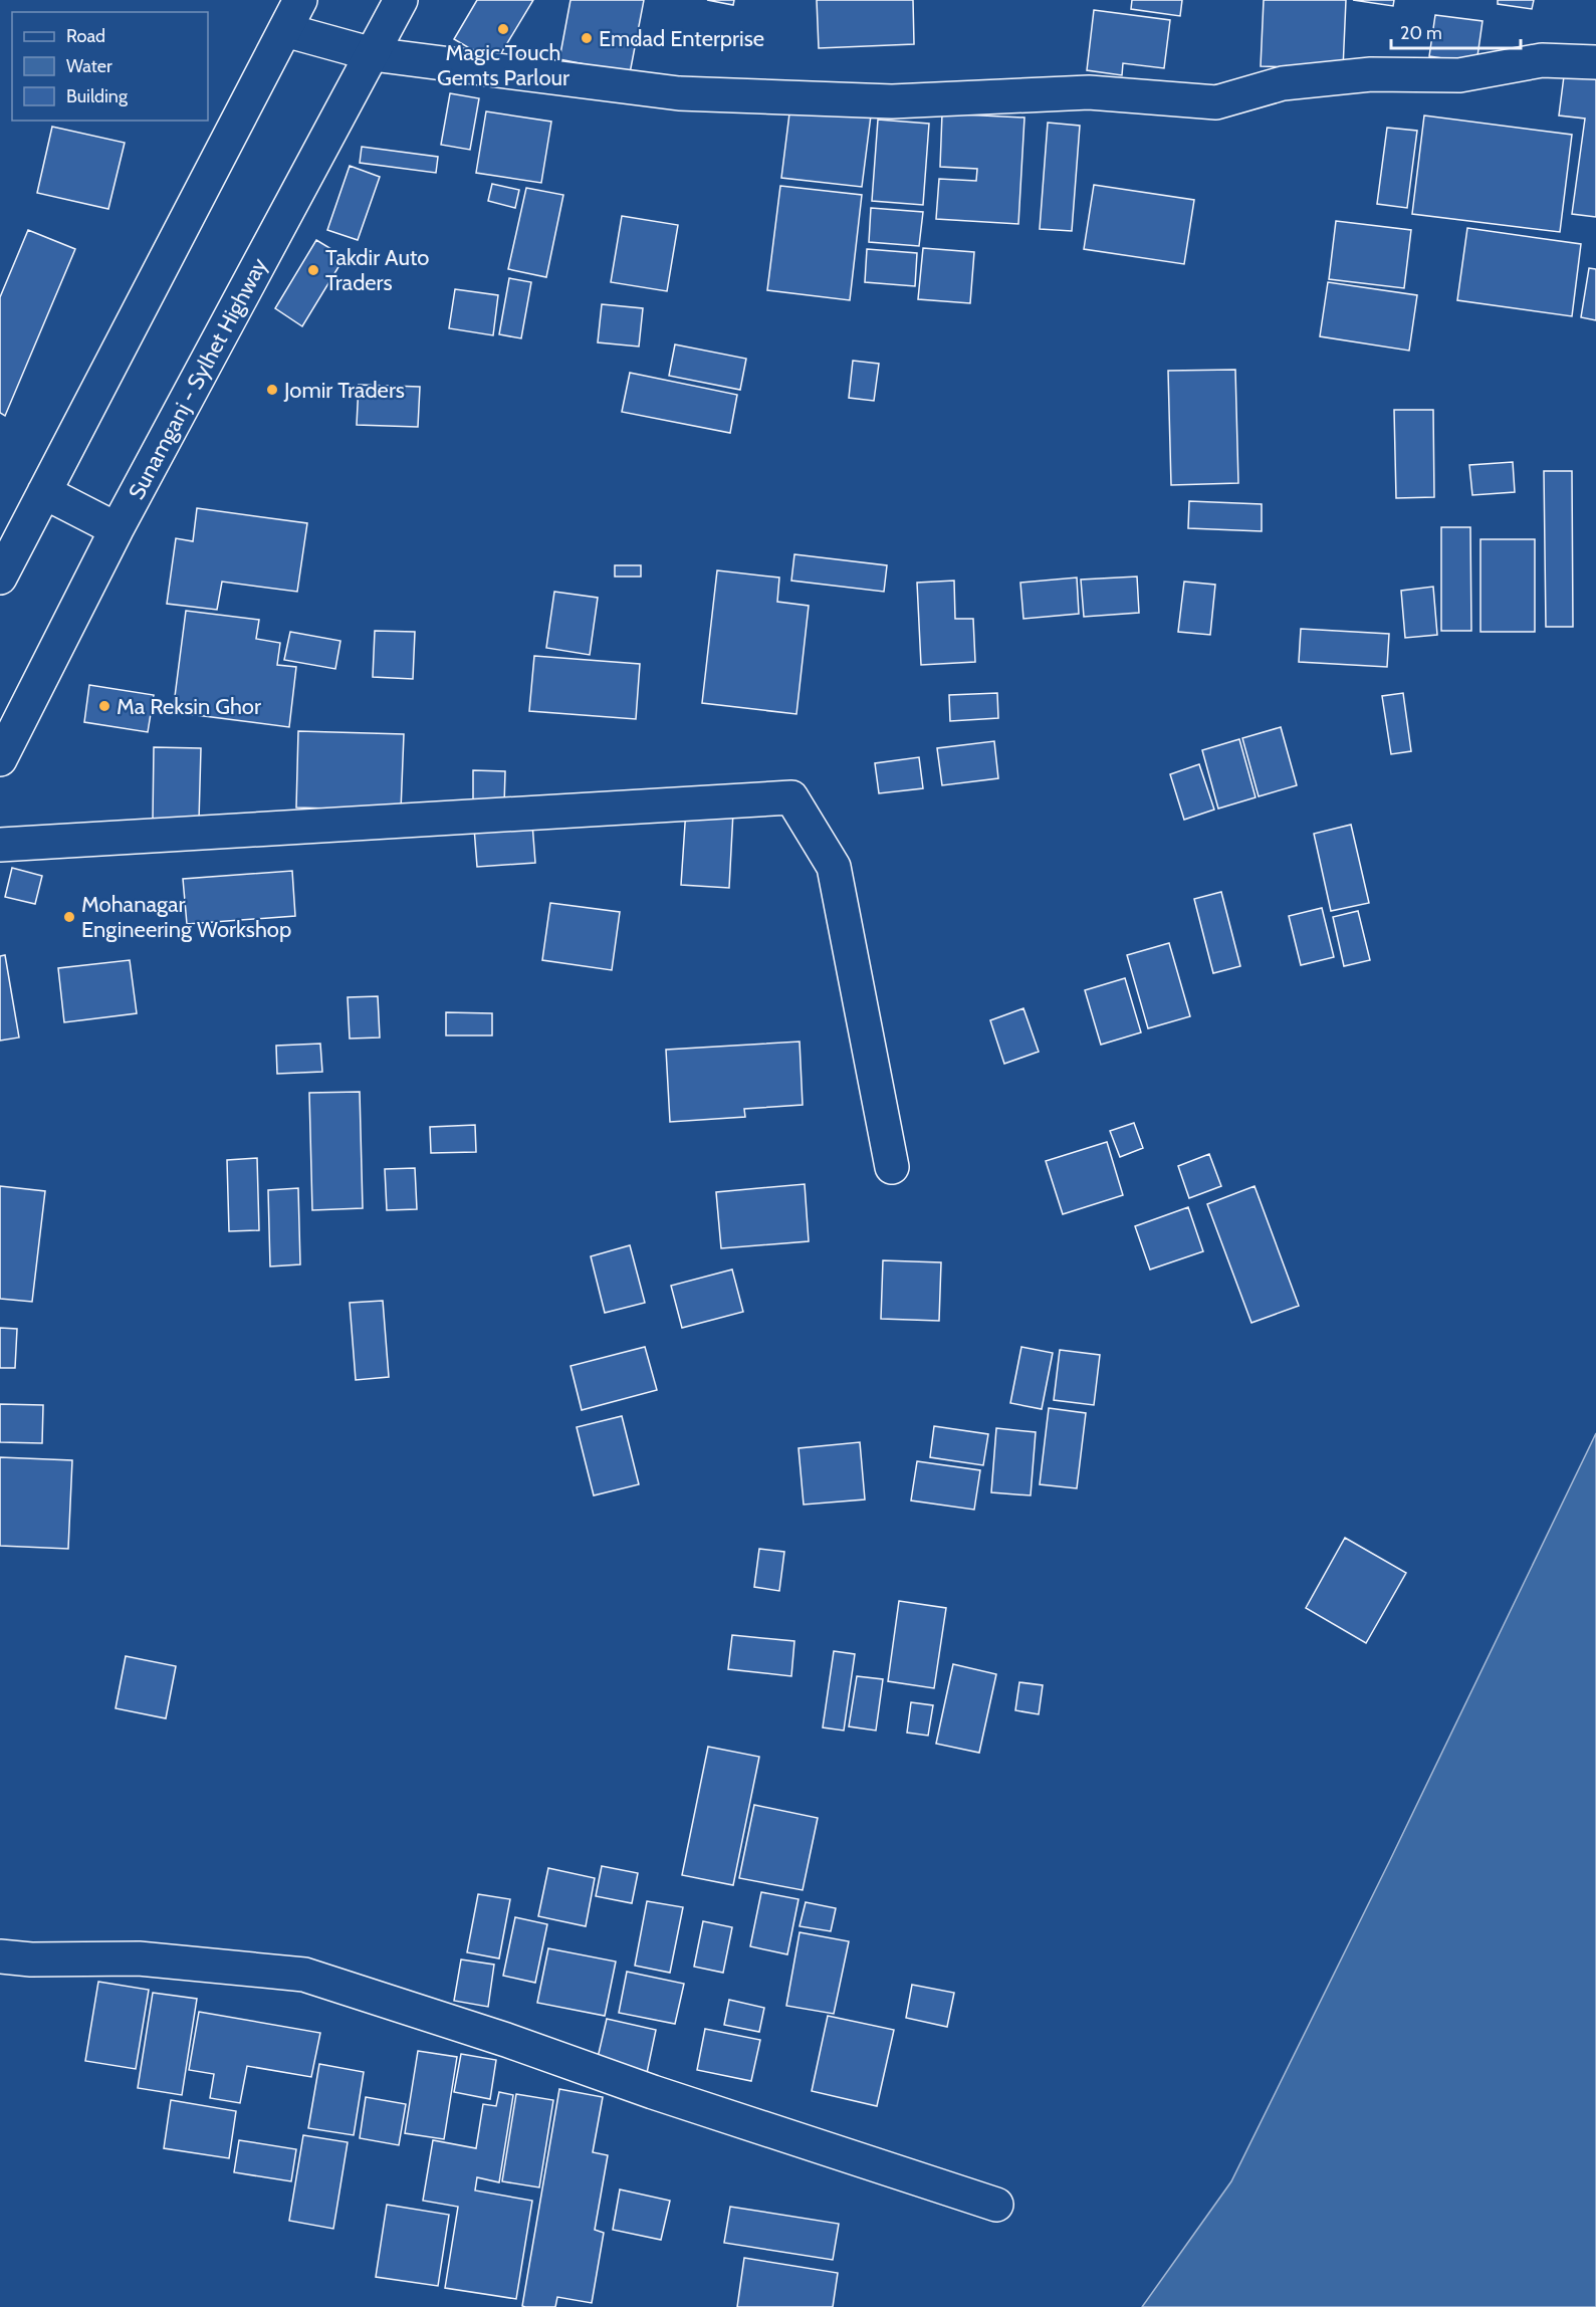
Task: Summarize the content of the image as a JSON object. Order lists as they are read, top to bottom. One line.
{"streets":{"street":["Sunamganj - Sylhet Highway"]},"places":["Magic Touch Gemts Parlour","Emdad Enterprise","Takdir Auto Traders","Jomir Traders","Ma Reksin Ghor","Mohanagar Engineering Workshop"],"legend":["Road","Water","Building"],"scale_bar":"20 m"}
